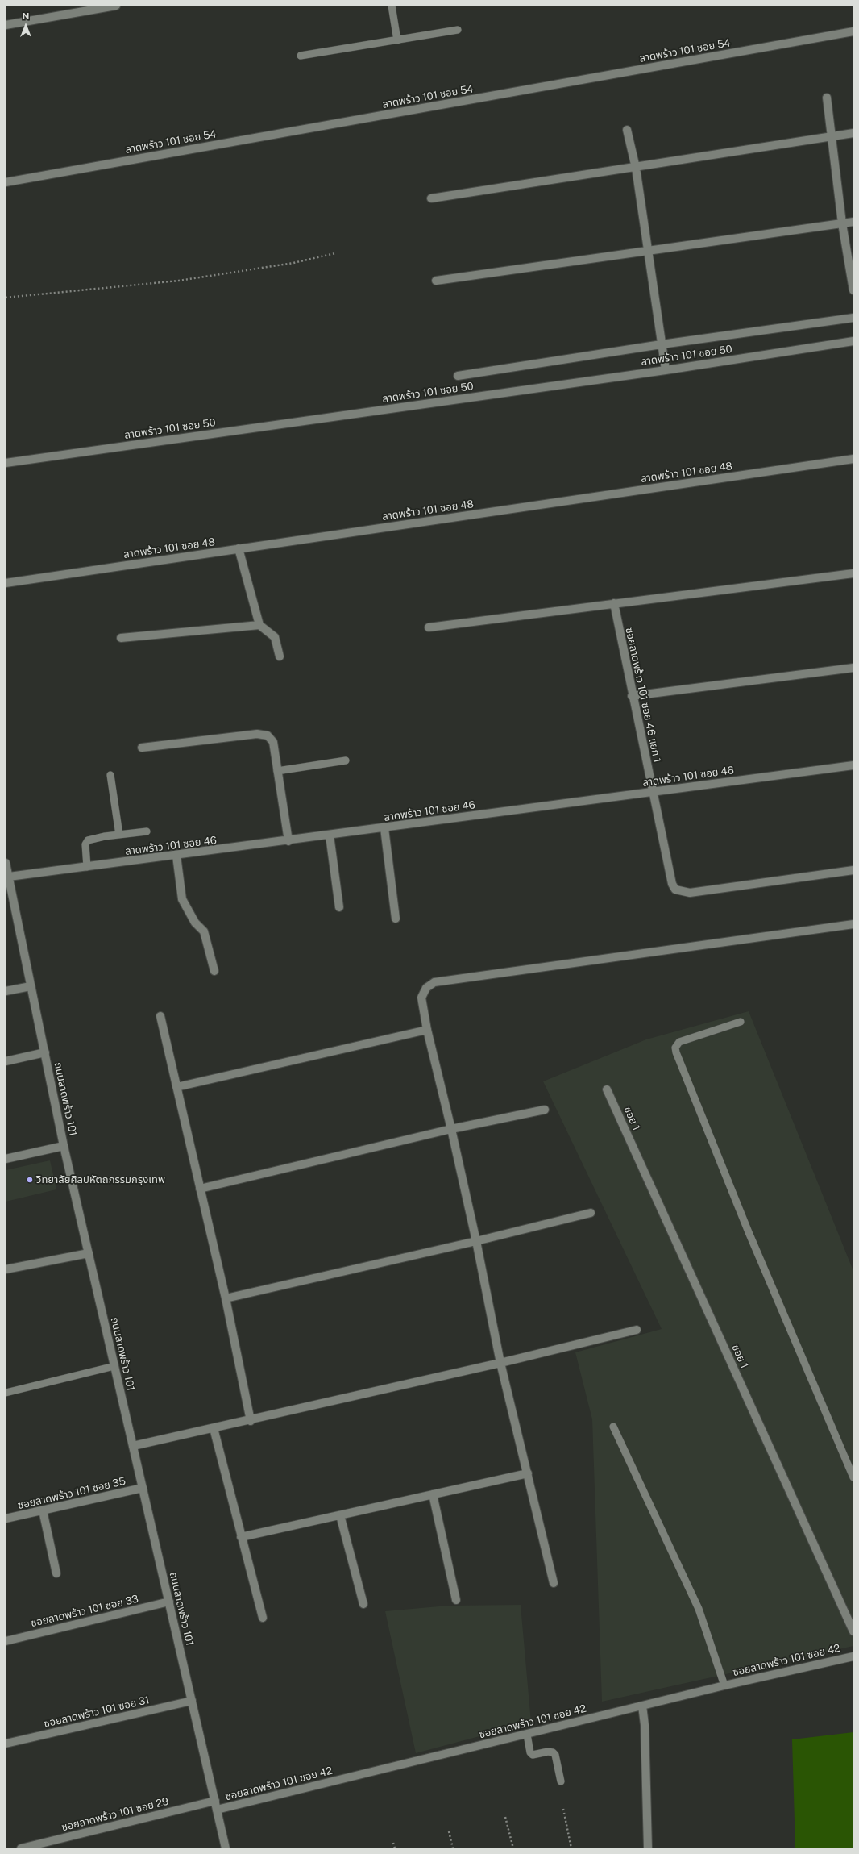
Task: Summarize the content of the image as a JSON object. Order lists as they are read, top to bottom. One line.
{"streets":{"street":["ลาดพร้าว 101 ซอย 54","ลาดพร้าว 101 ซอย 50","ลาดพร้าว 101 ซอย 48","ซอยลาดพร้าว 101 ซอย 46 แยก 1","ลาดพร้าว 101 ซอย 46","ถนนลาดพร้าว 101","ซอย 1","ซอยลาดพร้าว 101 ซอย 35","ซอยลาดพร้าว 101 ซอย 33","ซอยลาดพร้าว 101 ซอย 42","ซอยลาดพร้าว 101 ซอย 31","ซอยลาดพร้าว 101 ซอย 29"]},"crossings":[["ซอยลาดพร้าว 101 ซอย 46 แยก 1","ลาดพร้าว 101 ซอย 46"],["ลาดพร้าว 101 ซอย 46","ถนนลาดพร้าว 101"],["ถนนลาดพร้าว 101","ซอยลาดพร้าว 101 ซอย 35"],["ถนนลาดพร้าว 101","ซอยลาดพร้าว 101 ซอย 33"],["ถนนลาดพร้าว 101","ซอยลาดพร้าว 101 ซอย 42"],["ถนนลาดพร้าว 101","ซอยลาดพร้าว 101 ซอย 31"],["ถนนลาดพร้าว 101","ซอยลาดพร้าว 101 ซอย 29"]],"places":["วิทยาลัยศิลปหัตถกรรมกรุงเทพ"],"north":"top"}
